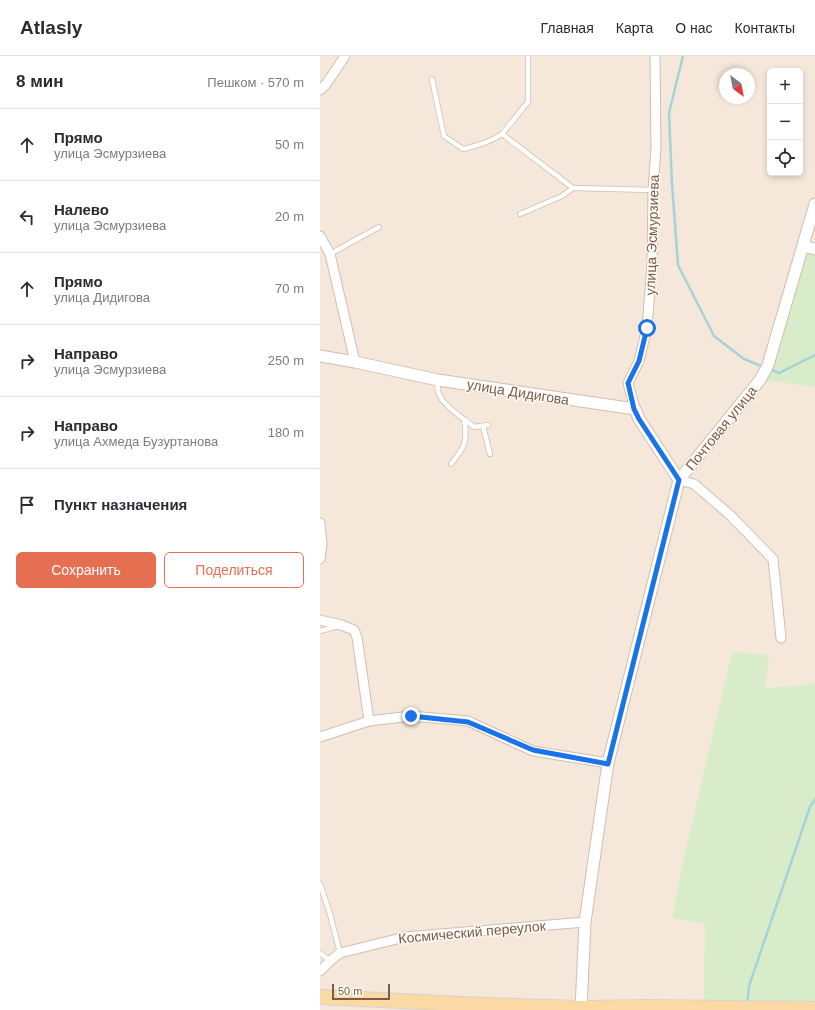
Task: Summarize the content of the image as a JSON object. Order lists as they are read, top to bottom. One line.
{"streets":{"street":["улица Эсмурзиева","улица Дидигова","Почтовая улица","Космический переулок"]},"crossings":[["улица Эсмурзиева","улица Дидигова"]],"scale_bar":"50 m","north":"bottom right","page":{"header":"Atlasly","nav":["Главная","Карта","О нас","Контакты"],"heading":["8 мин","Пешком · 570 m"],"map_buttons":["+","−"],"list":[["Прямо","улица Эсмурзиева","50 m"],["Налево","улица Эсмурзиева","20 m"],["Прямо","улица Дидигова","70 m"],["Направо","улица Эсмурзиева","250 m"],["Направо","улица Ахмеда Бузуртанова","180 m"],"Пункт назначения"],"buttons":["Сохранить","Поделиться"],"scale":"50 m"}}
